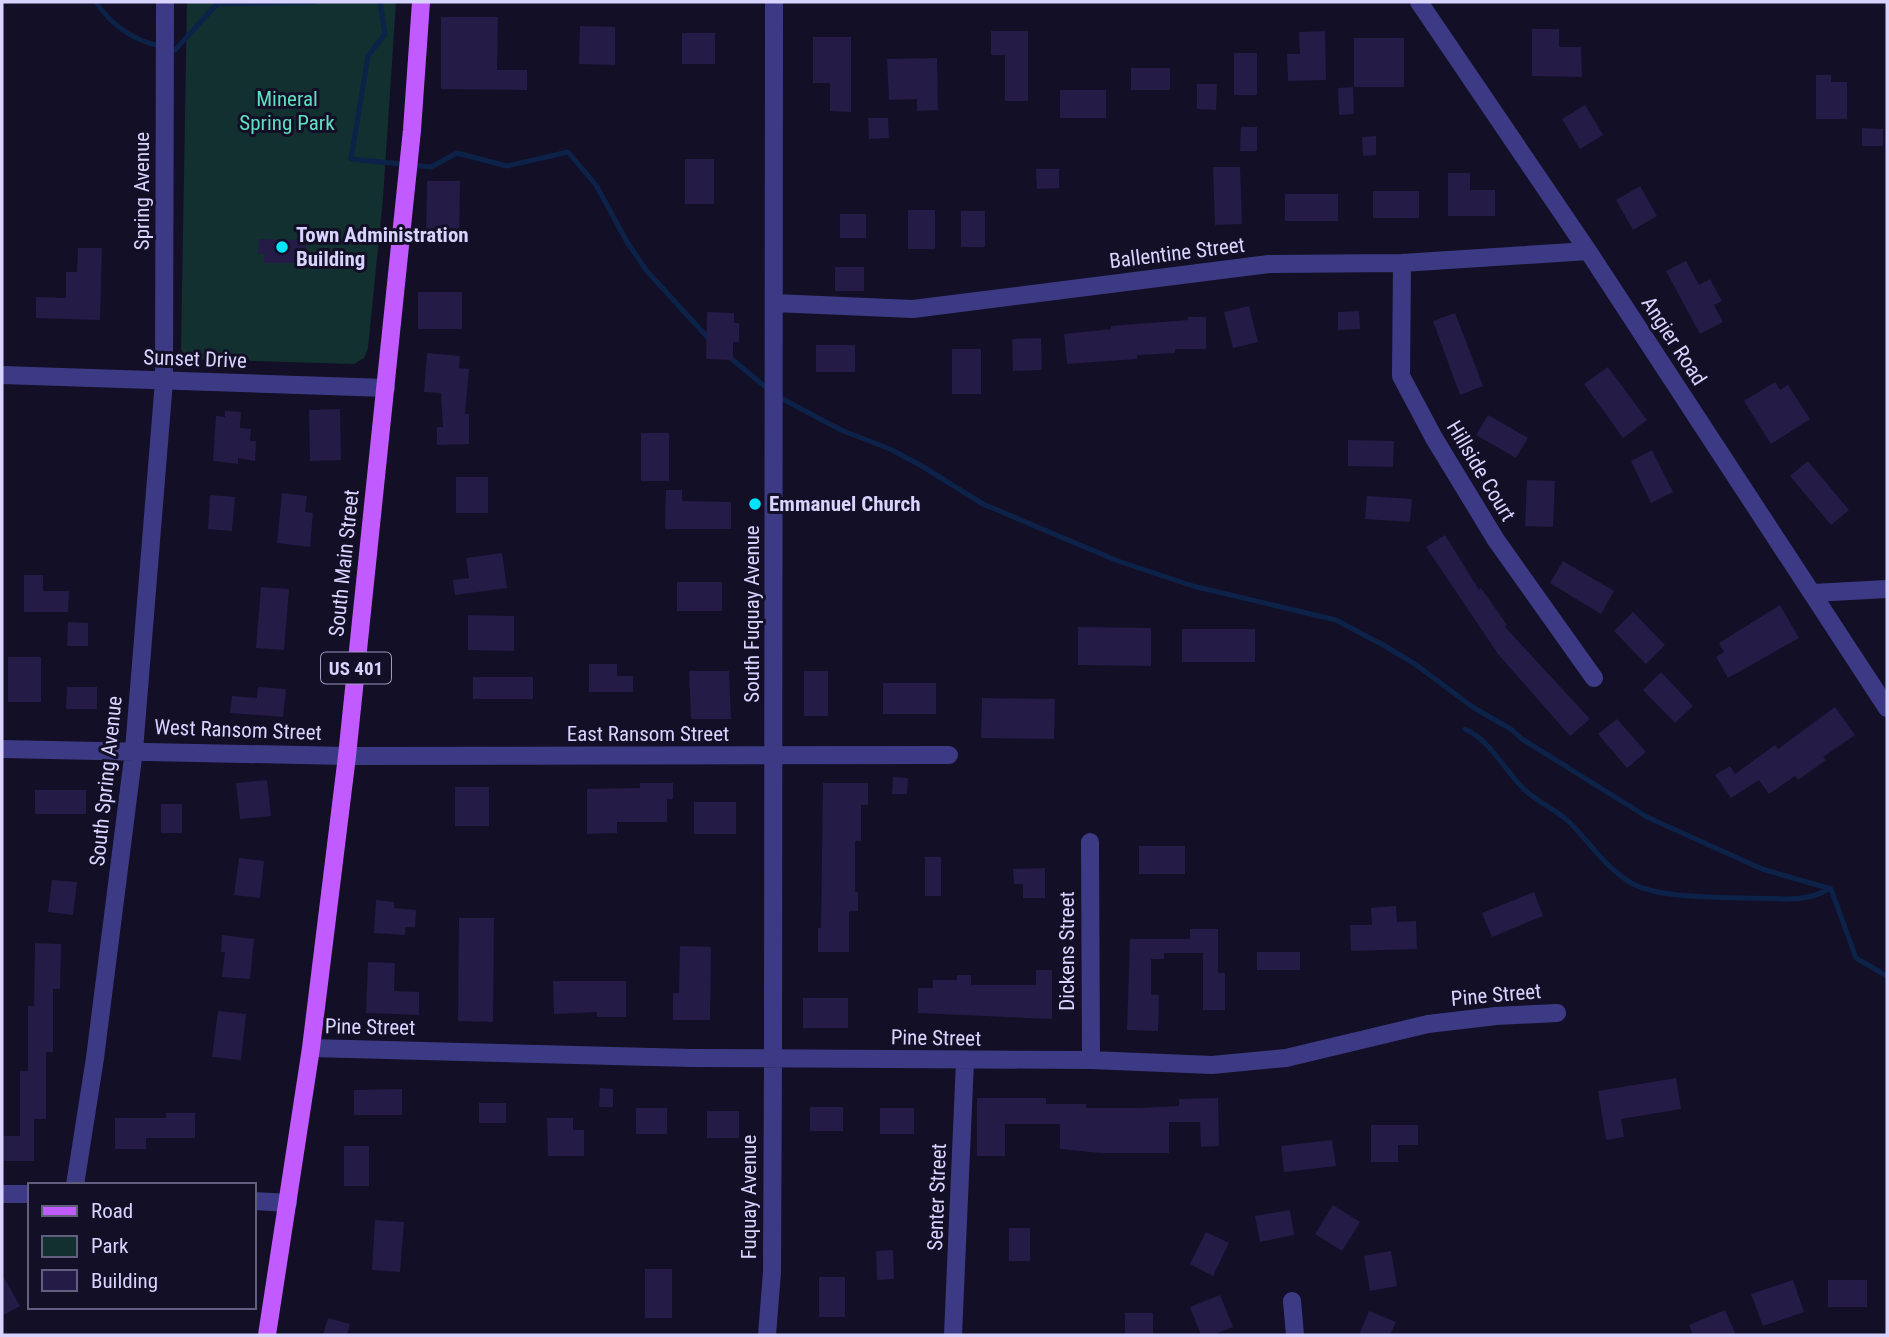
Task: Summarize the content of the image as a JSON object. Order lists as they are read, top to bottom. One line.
{"streets":{"main road":["South Main Street","US 401"],"street":["Spring Avenue","Ballentine Street","Angier Road","Sunset Drive","Hillside Court","South Fuquay Avenue","West Ransom Street","East Ransom Street","South Spring Avenue","Dickens Street","Pine Street","Fuquay Avenue","Senter Street"]},"crossings":[["Spring Avenue","Sunset Drive"],["Spring Avenue","South Spring Avenue"],["Ballentine Street","Angier Road"],["Ballentine Street","Hillside Court"],["Ballentine Street","South Fuquay Avenue"],["Sunset Drive","South Main Street"],["Sunset Drive","South Spring Avenue"],["South Main Street","West Ransom Street"],["South Main Street","East Ransom Street"],["South Main Street","Pine Street"],["South Fuquay Avenue","East Ransom Street"],["South Fuquay Avenue","Pine Street"],["South Fuquay Avenue","Fuquay Avenue"],["West Ransom Street","East Ransom Street"],["West Ransom Street","South Spring Avenue"],["Dickens Street","Pine Street"],["Pine Street","Fuquay Avenue"],["Pine Street","Senter Street"]],"parks":["Mineral Spring Park"],"places":["Town Administration Building","Emmanuel Church"],"legend":["Road","Park","Building"]}
